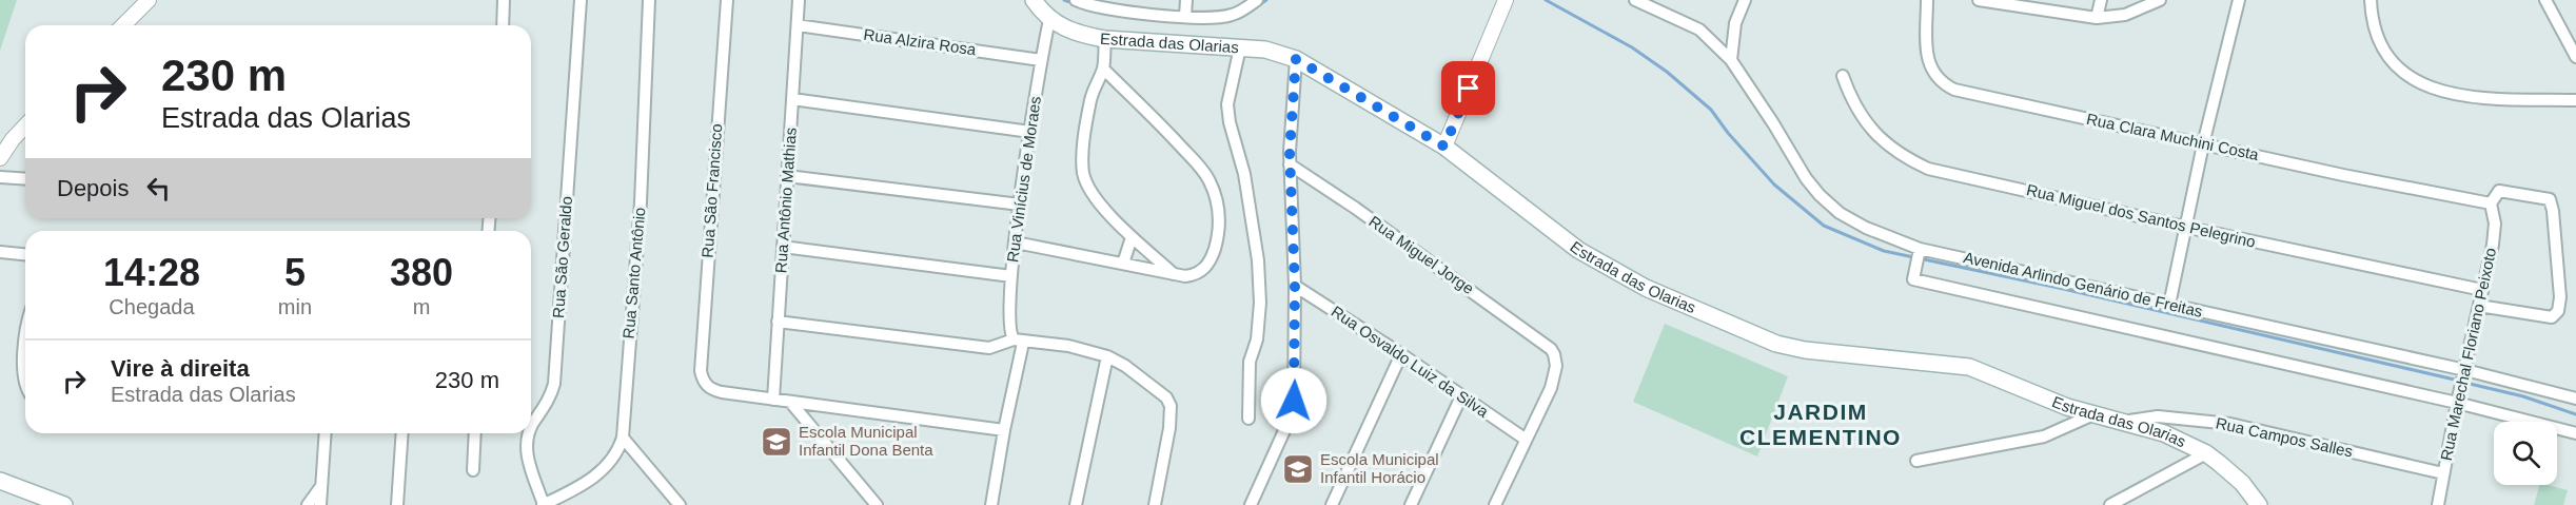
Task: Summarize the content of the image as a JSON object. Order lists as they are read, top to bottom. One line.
{"streets":{"main road":["Estrada das Olarias"],"street":["Rua Alzira Rosa","Rua Clara Muchini Costa","Rua Vinícius de Moraes","Rua São Francisco","Rua Antônio Mathias","Rua Miguel dos Santos Pelegrino","Rua Miguel Jorge","Rua São Geraldo","Rua Santo Antônio","Avenida Arlindo Genário de Freitas","Rua Marechal Floriano Peixoto","Rua Osvaldo Luiz da Silva","Rua Campos Salles"]},"crossings":[["Rua Alzira Rosa","Rua Vinícius de Moraes"],["Rua Alzira Rosa","Rua Antônio Mathias"],["Estrada das Olarias","Rua Vinícius de Moraes"],["Estrada das Olarias","Rua Campos Salles"],["Rua Clara Muchini Costa","Rua Marechal Floriano Peixoto"],["Rua São Francisco","Rua Antônio Mathias"],["Rua Miguel dos Santos Pelegrino","Rua Marechal Floriano Peixoto"],["Rua Miguel Jorge","Rua Osvaldo Luiz da Silva"],["Rua São Geraldo","Rua Santo Antônio"],["Avenida Arlindo Genário de Freitas","Rua Marechal Floriano Peixoto"],["Rua Marechal Floriano Peixoto","Rua Campos Salles"]],"districts":["JARDIM CLEMENTINO"],"places":{"school or university":["Escola Municipal Infantil Dona Benta","Escola Municipal Infantil Horácio"]},"page":{"turn":["230 m","Estrada das Olarias"],"then":"Depois","eta":["14:28","Chegada","5","min","380","m"],"list":[{"name":"Vire à direita","note":"Estrada das Olarias","value":"230 m"}]}}
